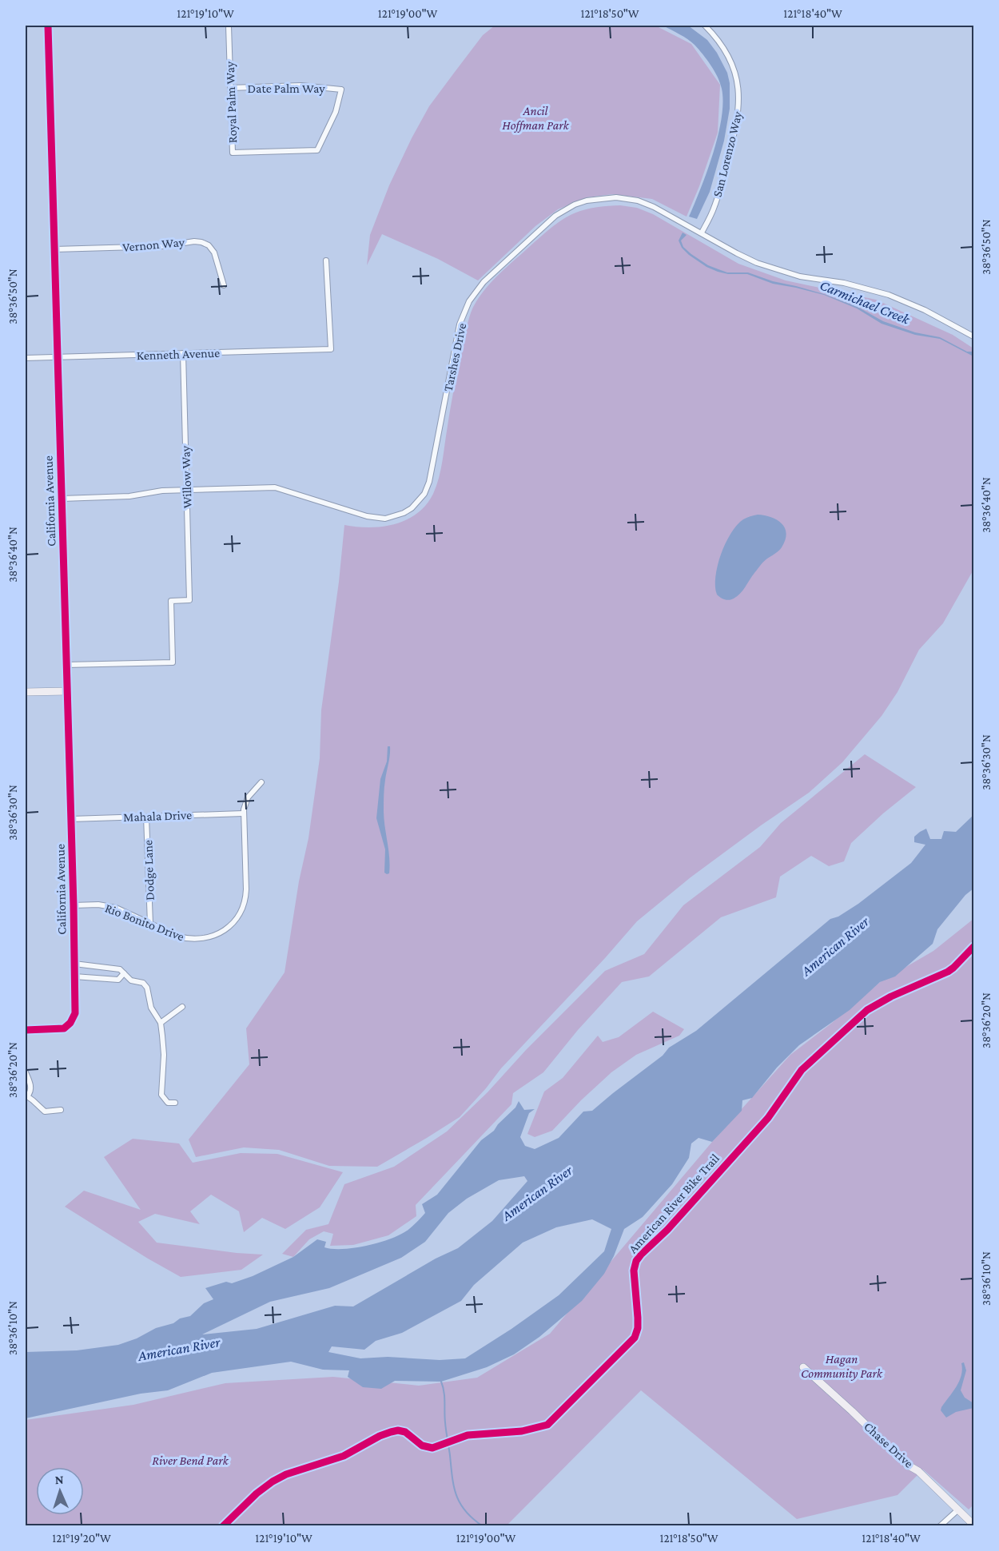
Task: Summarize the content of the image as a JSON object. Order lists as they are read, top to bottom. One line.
{"streets":{"street":["Date Palm Way","Royal Palm Way","San Lorenzo Way","Vernon Way","Kenneth Avenue","Tarshes Drive","Willow Way","California Avenue","Mahala Drive","Dodge Lane","Rio Bonito Drive","Chase Drive"],"cycle path":["American River Bike Trail"]},"crossings":[["Date Palm Way","Royal Palm Way"],["San Lorenzo Way","Tarshes Drive"],["Vernon Way","California Avenue"],["Kenneth Avenue","Willow Way"],["Kenneth Avenue","California Avenue"],["Tarshes Drive","Willow Way"],["Tarshes Drive","California Avenue"],["Willow Way","California Avenue"],["California Avenue","Mahala Drive"],["California Avenue","Rio Bonito Drive"],["Mahala Drive","Dodge Lane"],["Mahala Drive","Rio Bonito Drive"],["Dodge Lane","Rio Bonito Drive"]],"water":["Carmichael Creek","American River"],"parks":["Ancil Hoffman Park","Hagan Community Park","River Bend Park"],"north":"top","coordinates":["121°19'10\"W","121°19'00\"W","121°18'50\"W","121°18'40\"W","38°36'50\"N","38°36'40\"N","38°36'30\"N","38°36'20\"N","38°36'10\"N","121°19'20\"W"]}
